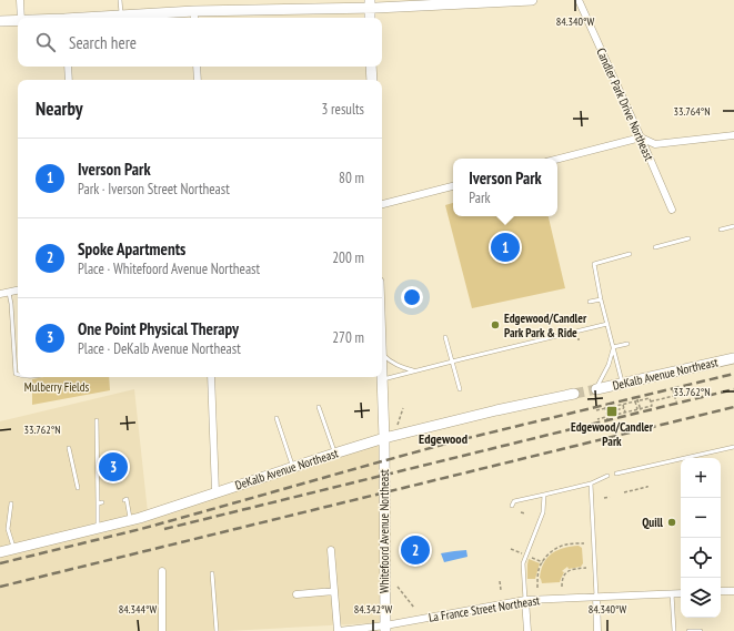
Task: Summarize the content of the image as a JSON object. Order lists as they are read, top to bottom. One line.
{"streets":{"street":["Candler Park Drive Northeast","DeKalb Avenue Northeast","Whitefoord Avenue Northeast","La France Street Northeast"]},"crossings":[["DeKalb Avenue Northeast","Whitefoord Avenue Northeast"],["Whitefoord Avenue Northeast","La France Street Northeast"]],"districts":["Edgewood"],"parks":["Mulberry Fields"],"places":{"other":["Edgewood/Candler Park Park & Ride","Quill"],"transit":["Edgewood/Candler Park"]},"page":{"search":"Search here","heading":["Nearby","3 results"],"list":[{"mark":"1","name":"Iverson Park","note":"Park · Iverson Street Northeast","value":"80 m"},{"mark":"2","name":"Spoke Apartments","note":"Place · Whitefoord Avenue Northeast","value":"200 m"},{"mark":"3","name":"One Point Physical Therapy","note":"Place · DeKalb Avenue Northeast","value":"270 m"}],"popup":["Iverson Park","Park"],"pins":["1","3","2"],"map_buttons":["+","−"]},"coordinates":["84.340°W","33.764°N","33.762°N","84.344°W","84.342°W"]}
